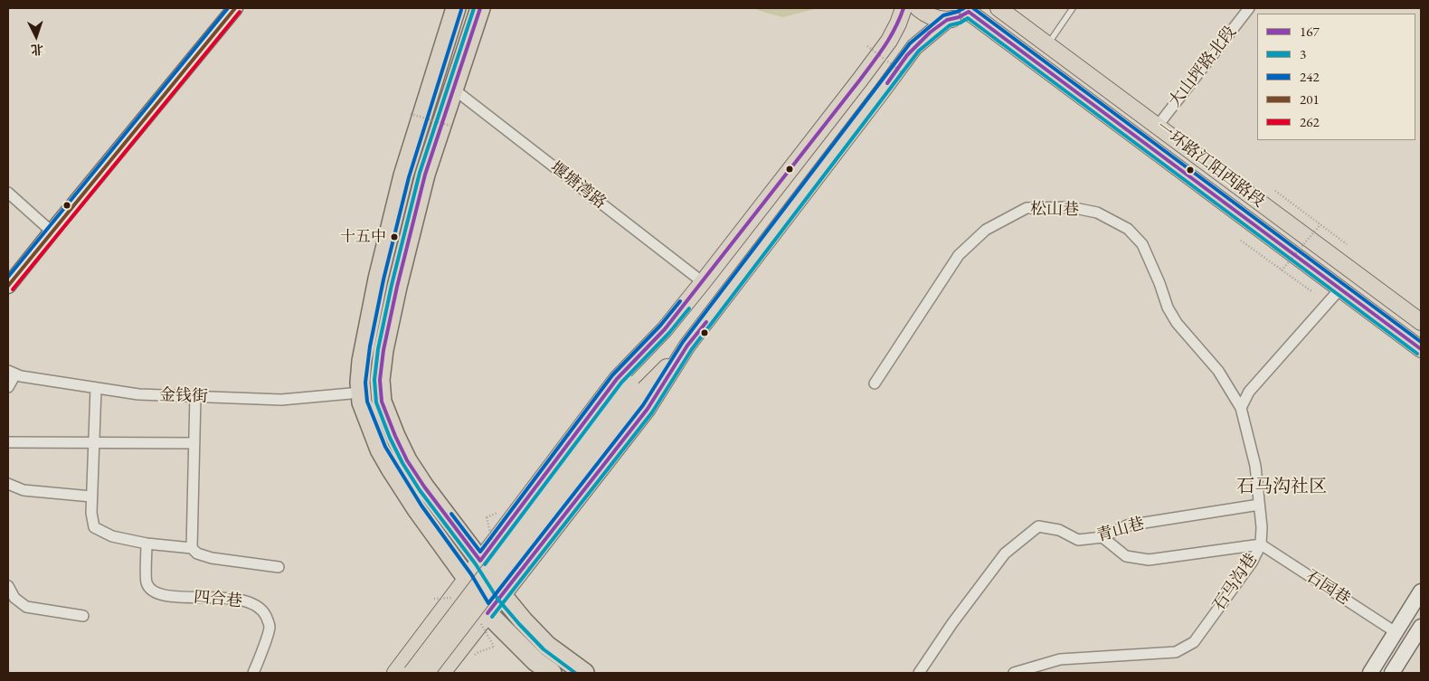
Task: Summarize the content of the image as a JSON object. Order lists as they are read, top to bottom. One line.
{"streets":{"main road":["一环路江阳西路段"],"street":["大山坪路北段","堰塘湾路","松山巷","金钱街","青山巷","石马沟巷","石园巷","四合巷"]},"crossings":[["大山坪路北段","一环路江阳西路段"],["松山巷","石马沟巷"],["青山巷","石马沟巷"],["石马沟巷","石园巷"]],"districts":["石马沟社区"],"places":["十五中"],"lines":["transit line 167","transit line 3","transit line 242","transit line 201","transit line 262"],"legend":["167","3","242","201","262"],"north":"bottom"}
